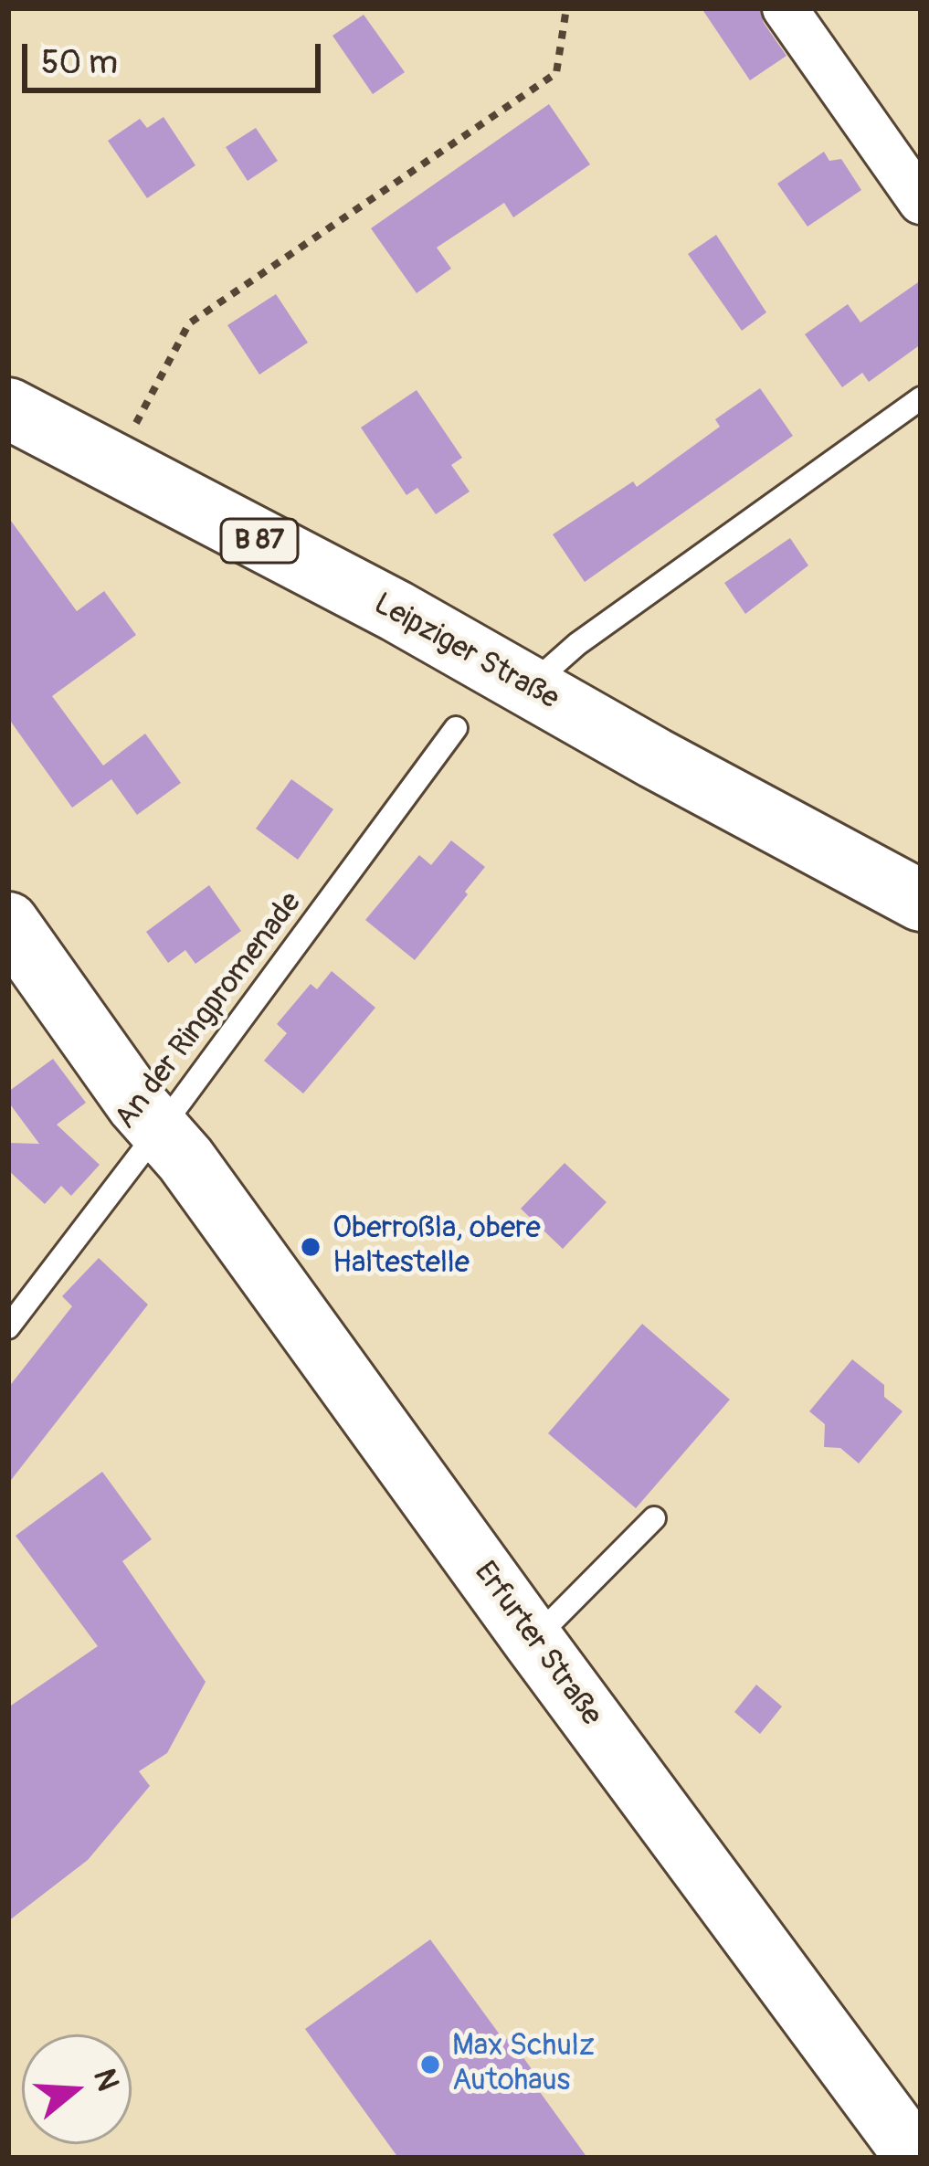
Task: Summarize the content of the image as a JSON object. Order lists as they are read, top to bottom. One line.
{"streets":{"street":["B 87","Leipziger Straße","Erfurter Straße"],"lane":["An der Ringpromenade"]},"crossings":[["An der Ringpromenade","Erfurter Straße"]],"places":["Oberroßla, obere Haltestelle","Max Schulz Autohaus"],"scale_bar":"50 m","north":"right"}
